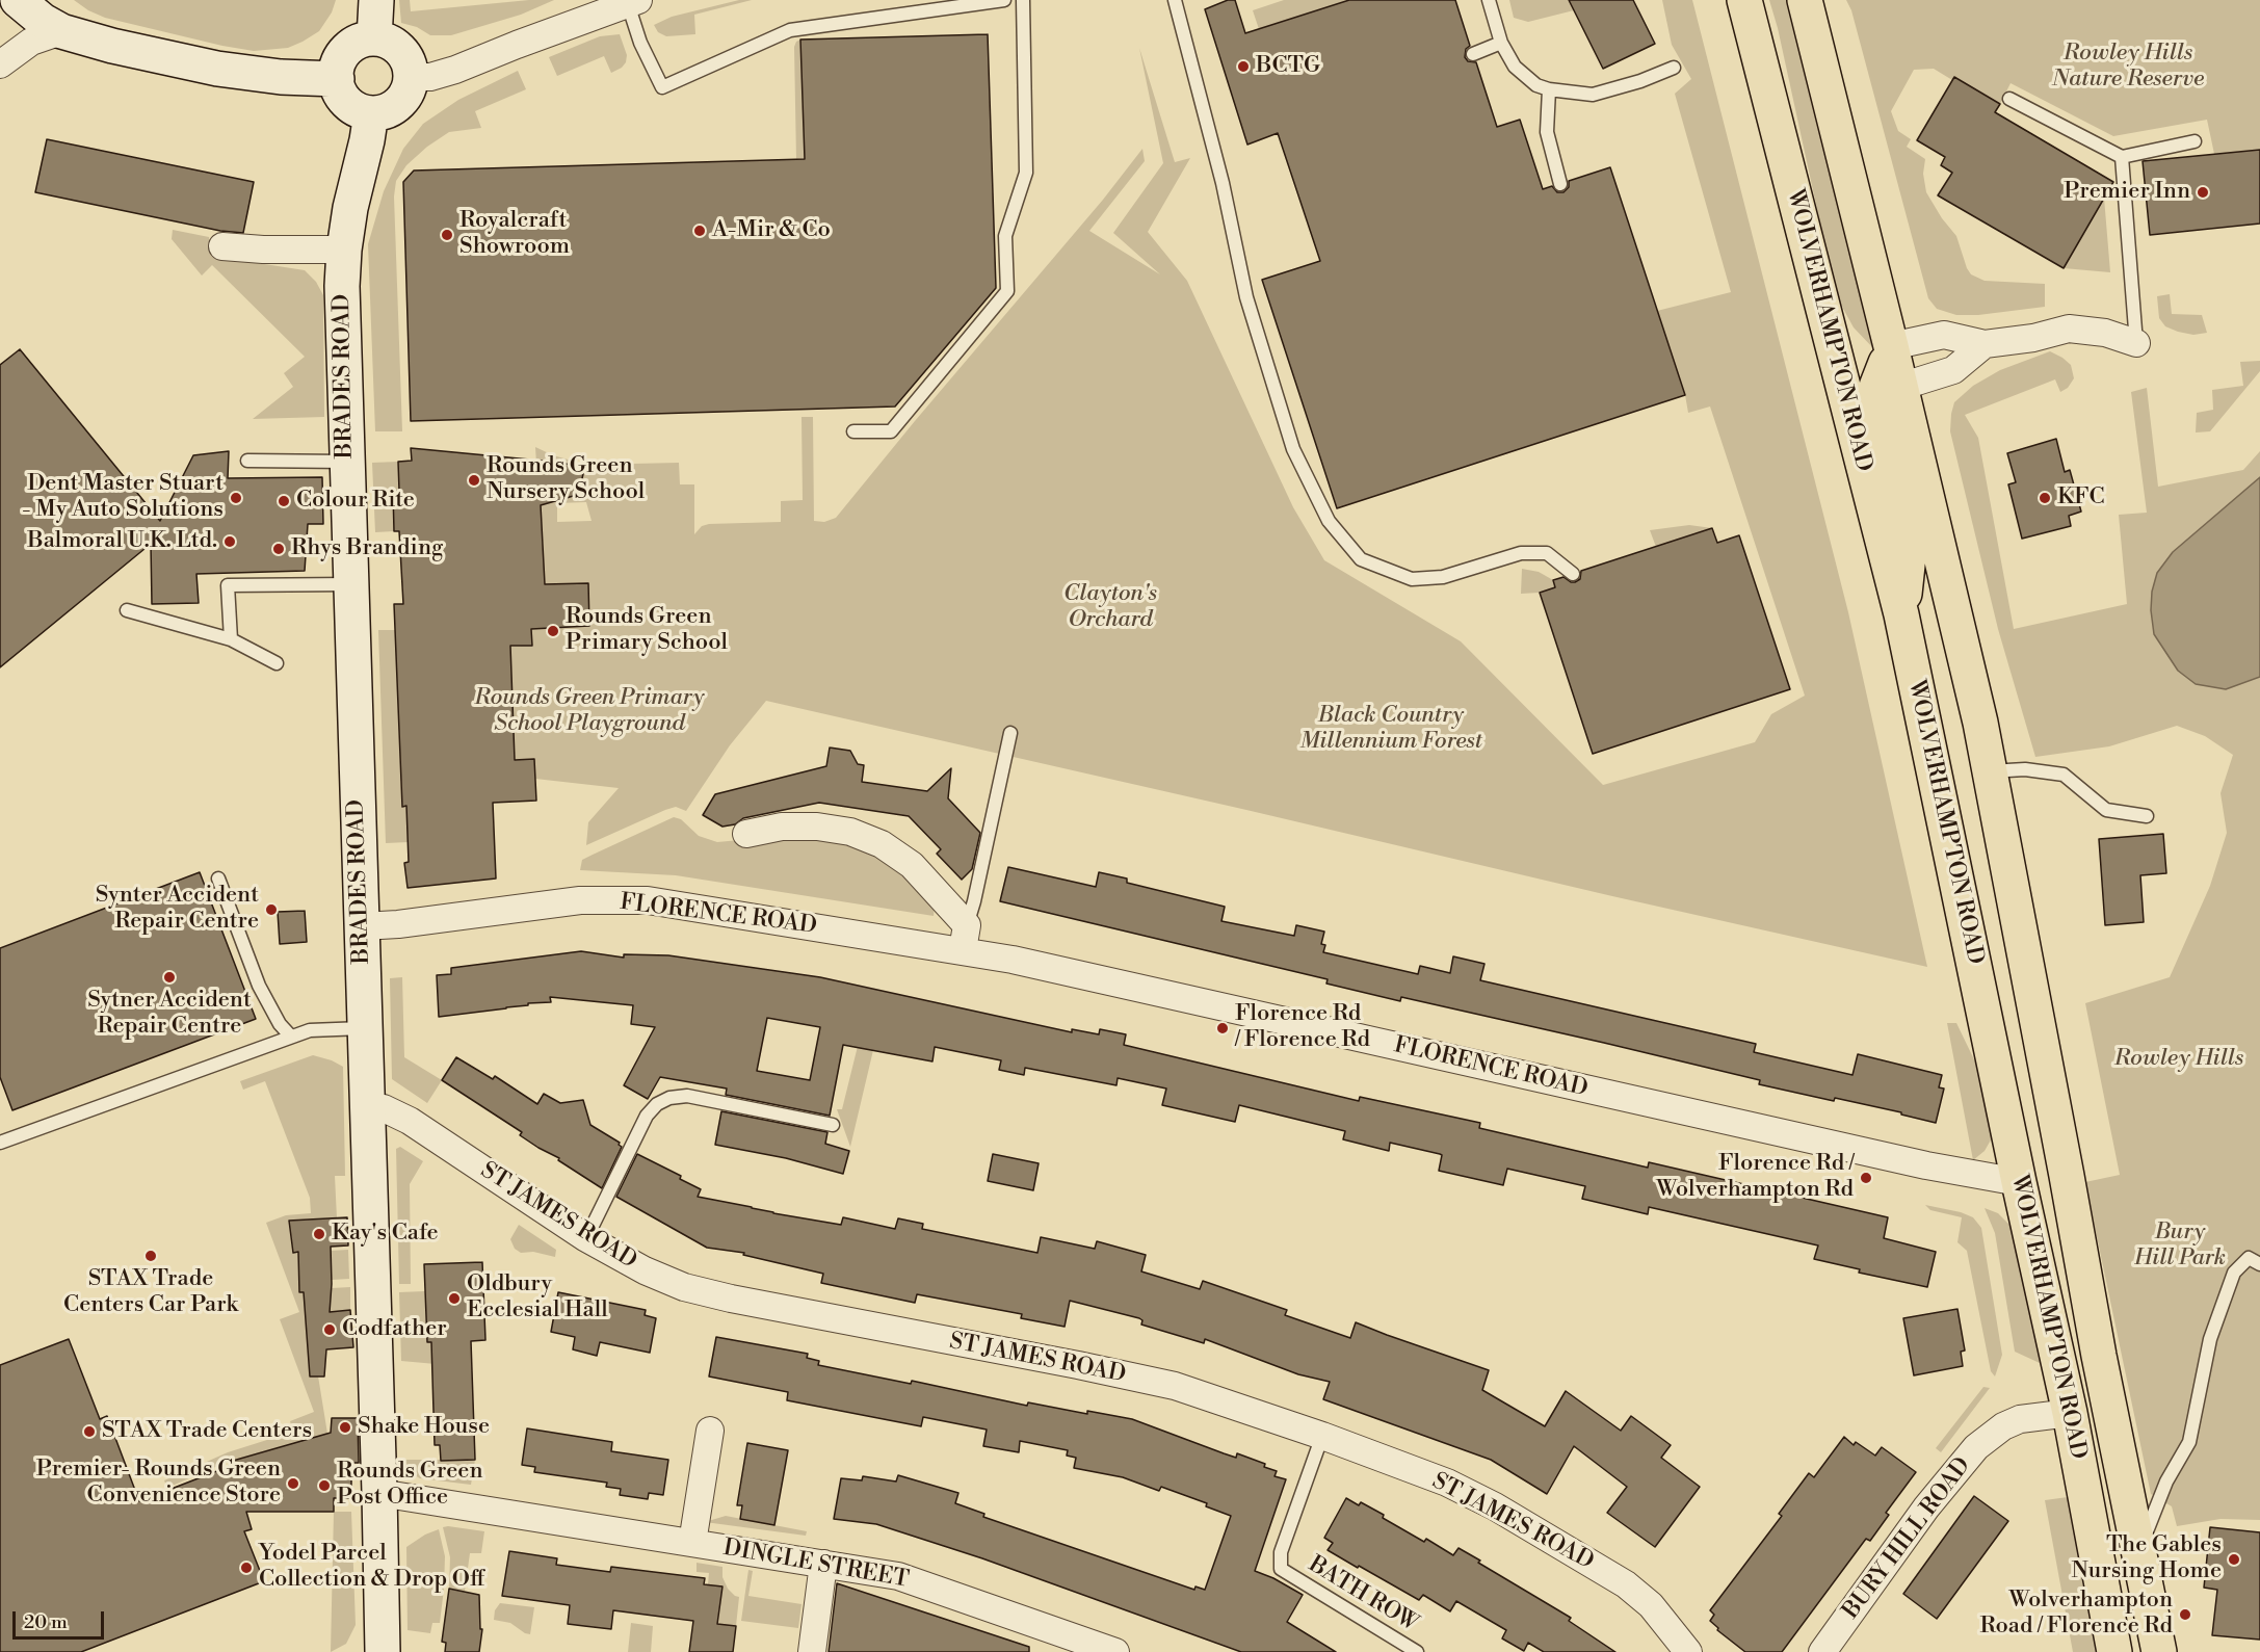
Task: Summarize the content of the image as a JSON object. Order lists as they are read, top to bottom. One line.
{"streets":{"highway":["WOLVERHAMPTON ROAD"],"street":["BRADES ROAD","FLORENCE ROAD","ST JAMES ROAD","BURY HILL ROAD","DINGLE STREET"],"lane":["BATH ROW"]},"crossings":[["WOLVERHAMPTON ROAD","FLORENCE ROAD"],["WOLVERHAMPTON ROAD","BURY HILL ROAD"],["BRADES ROAD","FLORENCE ROAD"],["BRADES ROAD","ST JAMES ROAD"],["BRADES ROAD","DINGLE STREET"],["ST JAMES ROAD","BATH ROW"]],"parks":["Rowley Hills Nature Reserve","Clayton's Orchard","Rounds Green Primary School Playground","Black Country Millennium Forest","Rowley Hills","Bury Hill Park"],"places":["BCTG","Premier Inn","A-Mir & Co","Royalcraft Showroom","Rounds Green Nursery School","Dent Master Stuart - My Auto Solutions","KFC","Colour Rite","Balmoral U.K. Ltd.","Rhys Branding","Rounds Green Primary School","Synter Accident Repair Centre","Sytner Accident Repair Centre","Florence Rd / Florence Rd","Florence Rd / Wolverhampton Rd","Kay's Cafe","STAX Trade Centers Car Park","Oldbury Ecclesial Hall","Codfather","Shake House","STAX Trade Centers","Premier- Rounds Green Convenience Store","Rounds Green Post Office","The Gables Nursing Home","Yodel Parcel Collection & Drop Off","Wolverhampton Road / Florence Rd"],"scale_bar":"20 m"}
